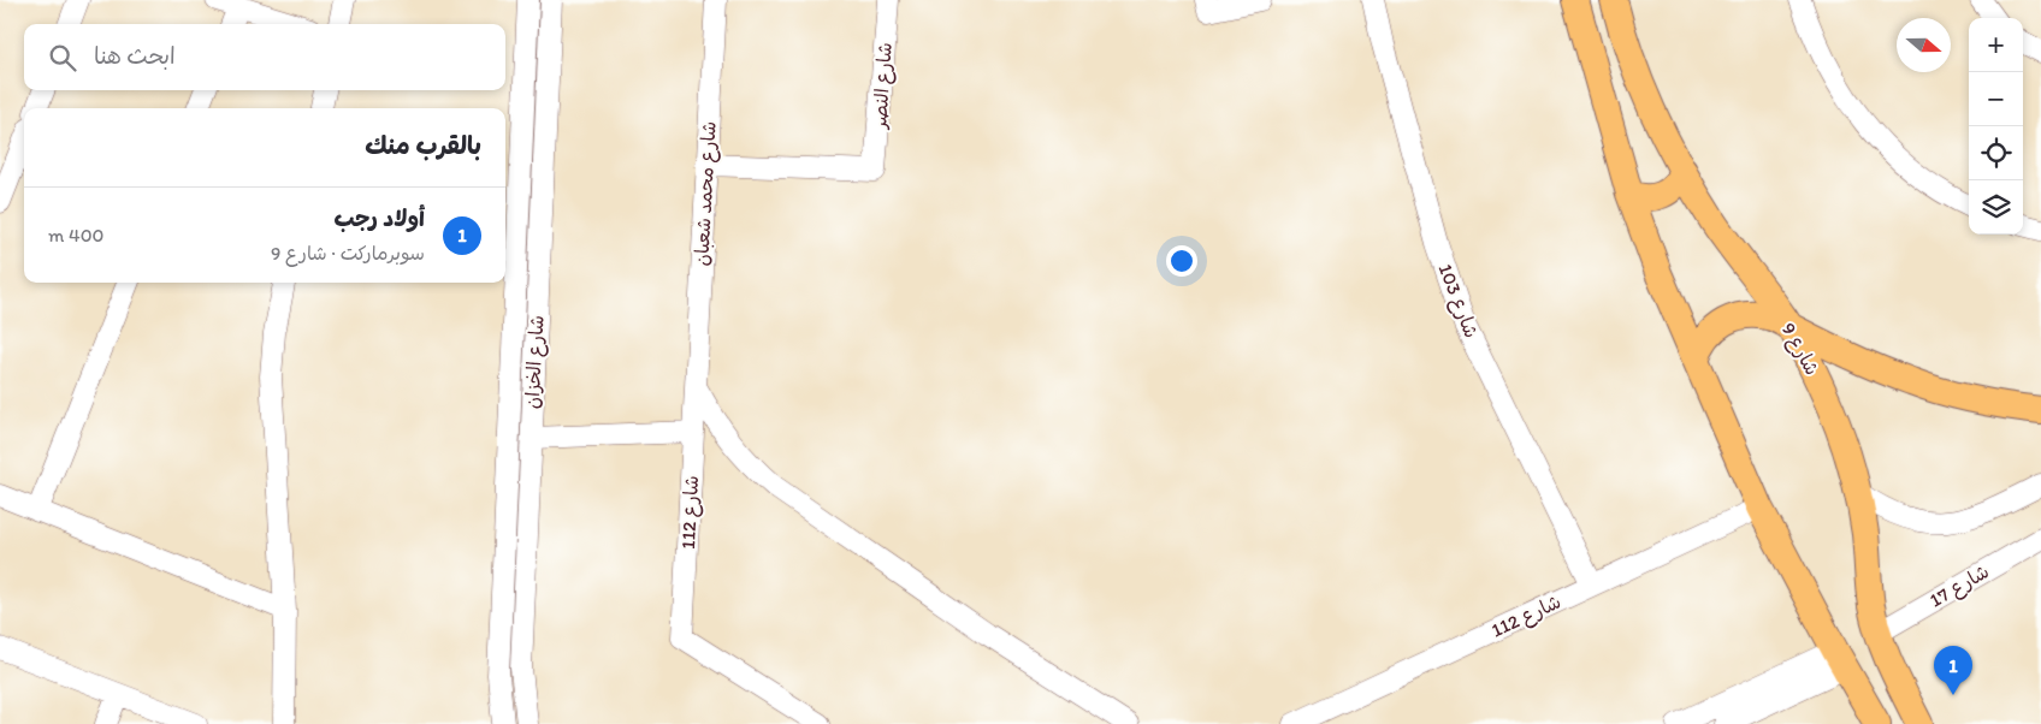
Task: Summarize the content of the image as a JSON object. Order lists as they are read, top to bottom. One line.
{"streets":{"main road":["شارع 9"],"street":["شارع النصر","شارع محمد شعبان","شارع 103","شارع الخزان","شارع 112","شارع 17"]},"crossings":[["شارع النصر","شارع محمد شعبان"],["شارع محمد شعبان","شارع 112"],["شارع 103","شارع 112"],["شارع 9","شارع 17"]],"north":"right","page":{"map_buttons":["+","−"],"search":"ابحث هنا","heading":"بالقرب منك","list":[{"mark":"1","name":"أولاد رجب","note":"سوبرماركت · شارع 9","value":"400 m"}],"pins":"1"}}
